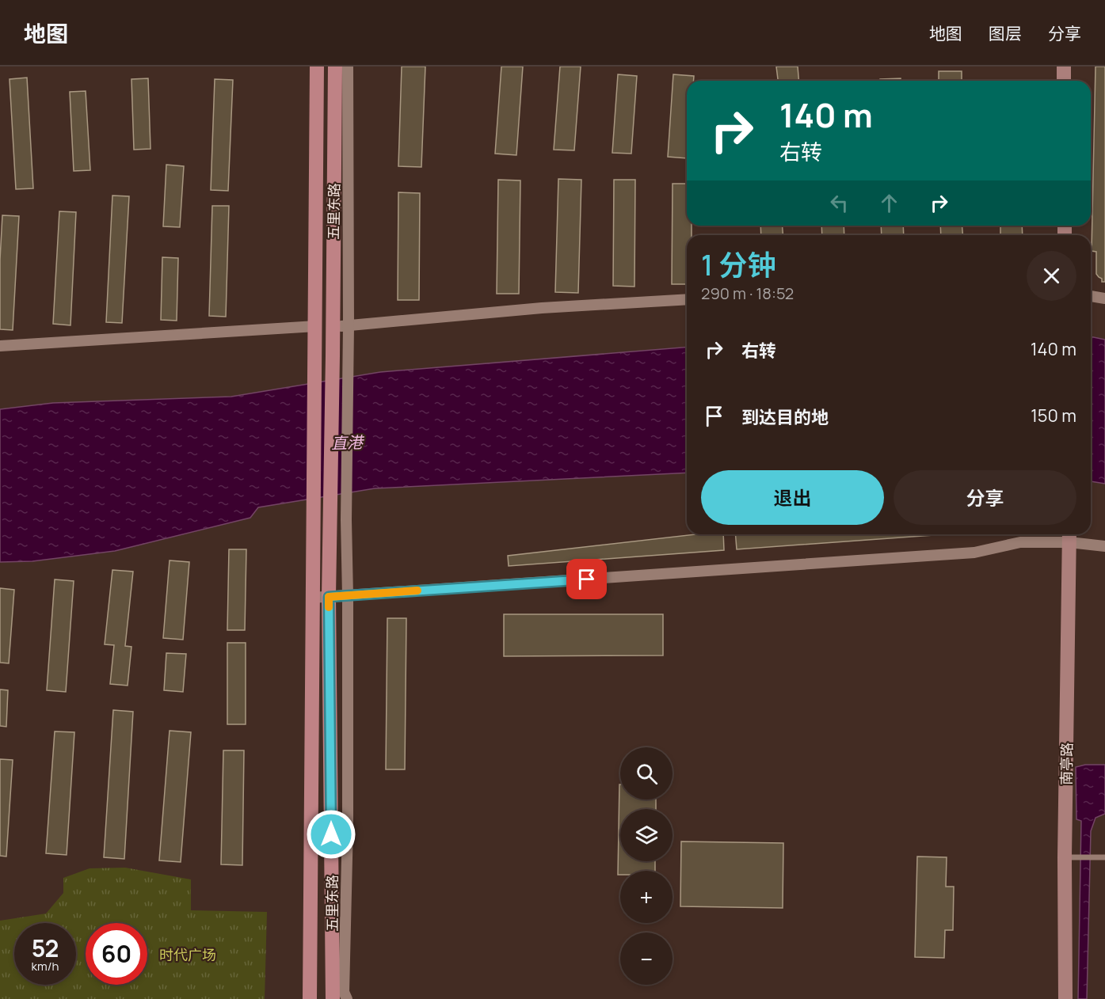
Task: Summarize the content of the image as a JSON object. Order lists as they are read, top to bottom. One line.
{"streets":{"main road":["五里东路"],"street":["南亭路"]},"water":["直港"],"parks":["时代广场"],"page":{"header":"地图","nav":["地图","图层","分享"],"turn":["140 m","右转"],"heading":["1 分钟","290 m · 18:52"],"list":[{"name":"右转","value":"140 m"},{"name":"到达目的地","value":"150 m"}],"buttons":["退出","分享"],"map_buttons":["+","−"],"speed":"52 km/h","limit":"60"}}
